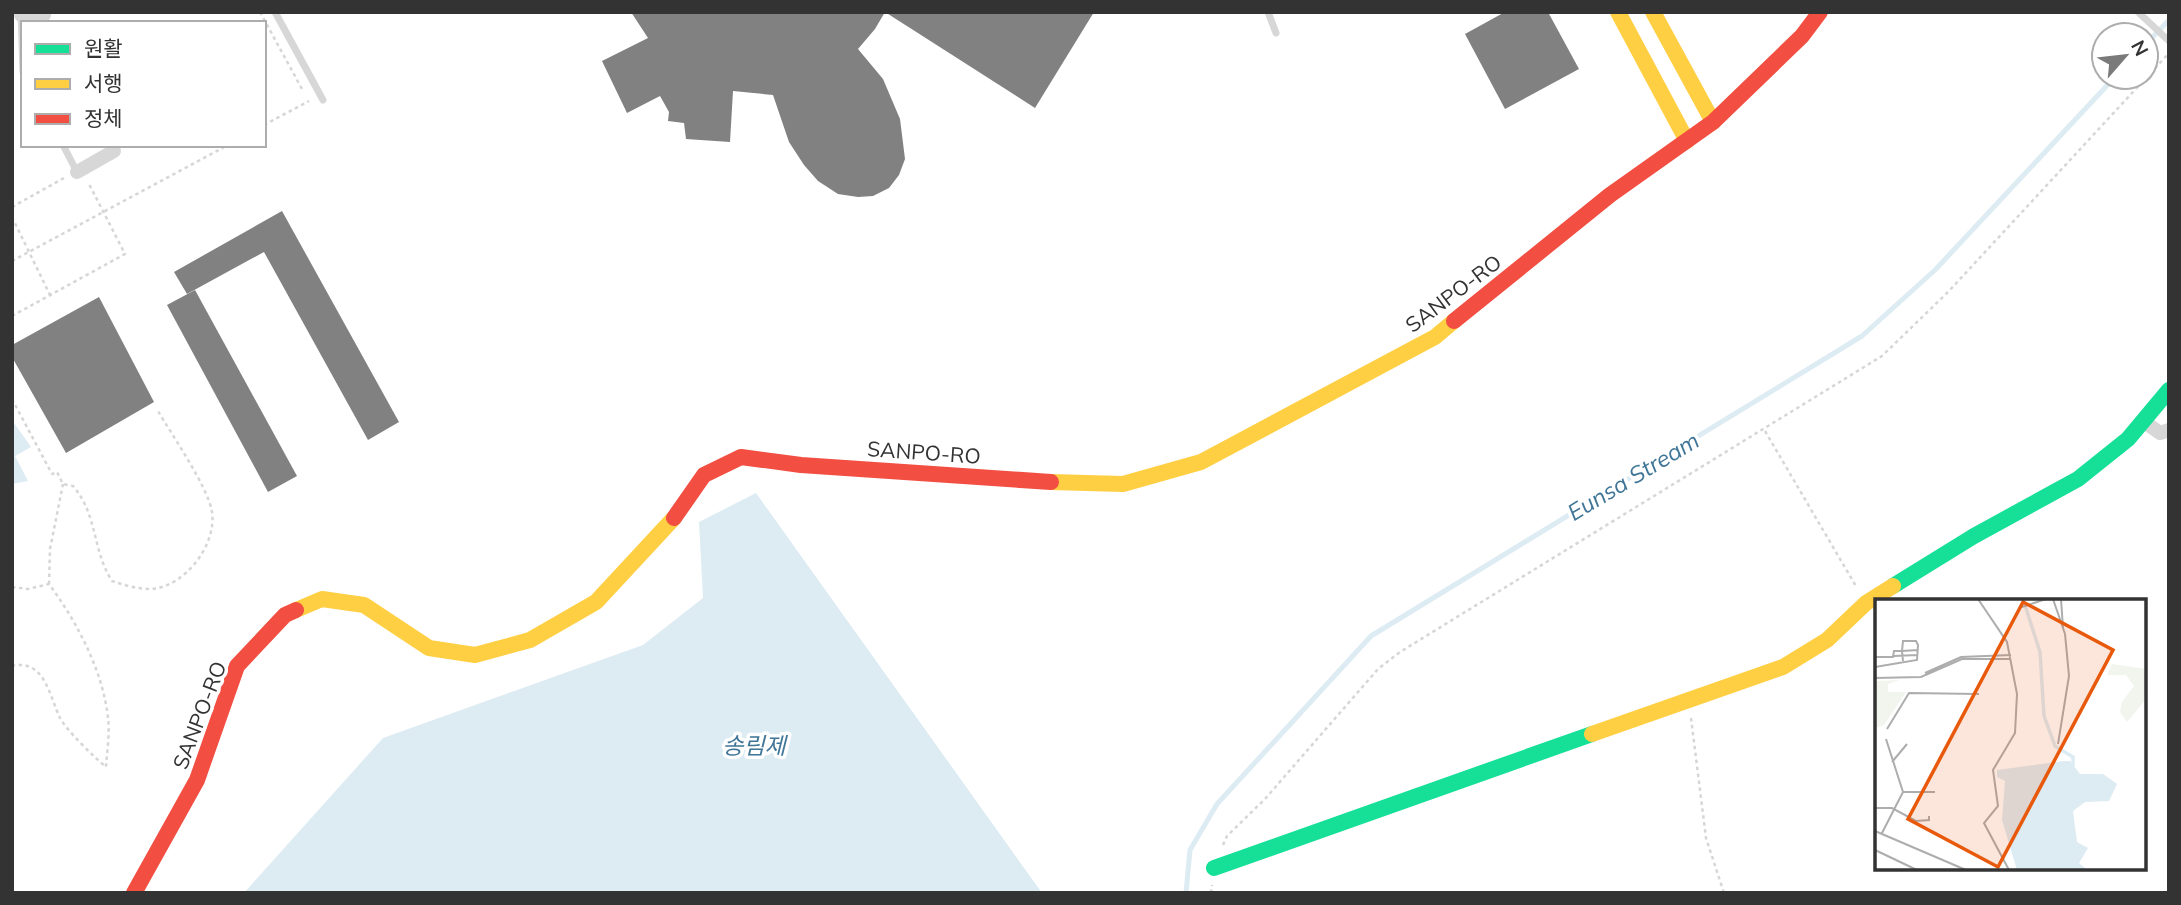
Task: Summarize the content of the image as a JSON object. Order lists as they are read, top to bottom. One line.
{"streets":{"street":["SANPO-RO"]},"water":["Eunsa Stream","송림제"],"legend":["원활","서행","정체"],"north":"top right"}
